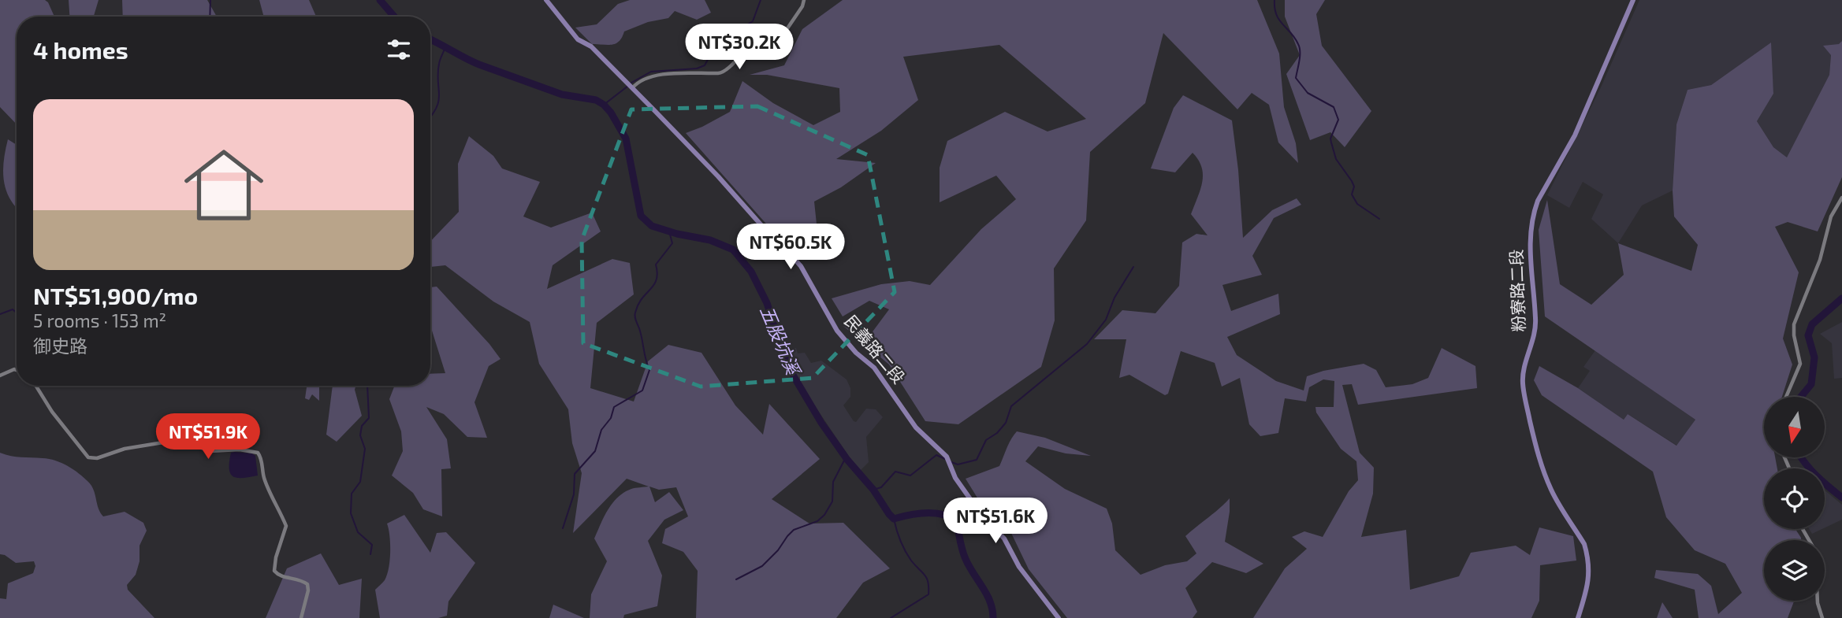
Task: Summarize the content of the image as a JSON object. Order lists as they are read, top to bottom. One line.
{"streets":{"main road":["粉寮路二段","民義路二段"]},"water":["五股坑溪"],"north":"bottom","page":{"heading":"4 homes","price":["NT$30.2K","NT$60.5K","NT$51.9K","NT$51.6K"],"list":[{"name":"NT$51,900/mo","note":"5 rooms · 153 m² · 御史路"}]}}
